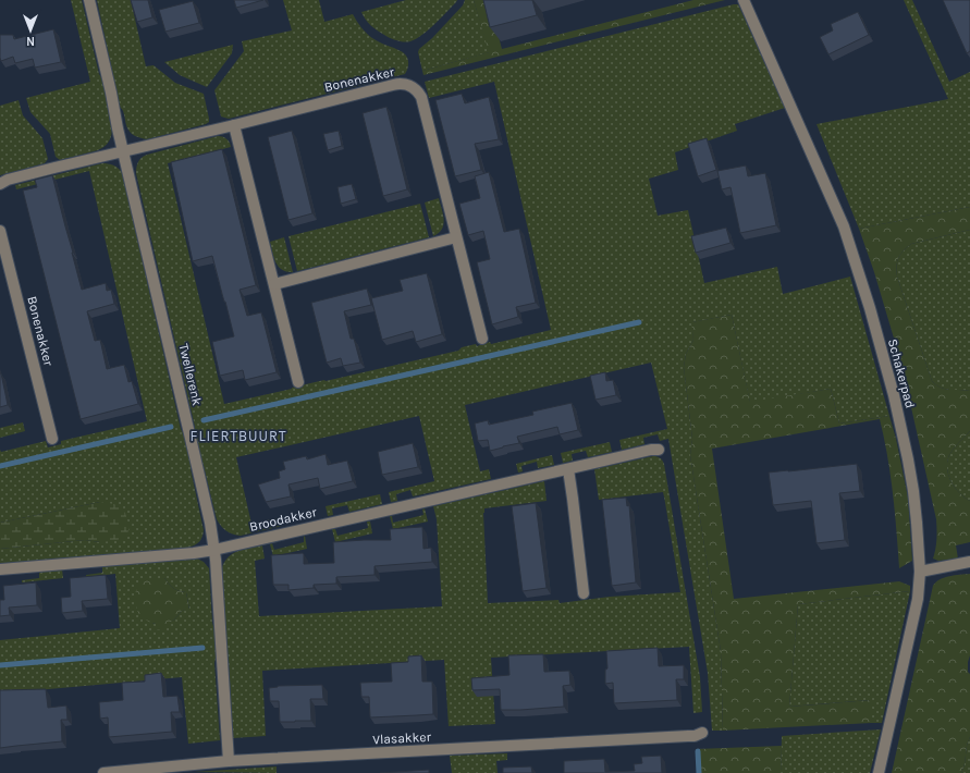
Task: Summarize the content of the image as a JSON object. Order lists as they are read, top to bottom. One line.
{"streets":{"street":["Bonenakker","Schakerpad","Twellerenk","Broodakker","Vlasakker"]},"crossings":[["Bonenakker","Twellerenk"],["Twellerenk","Broodakker"],["Twellerenk","Vlasakker"]],"districts":["FLIERTBUURT"],"north":"bottom"}
